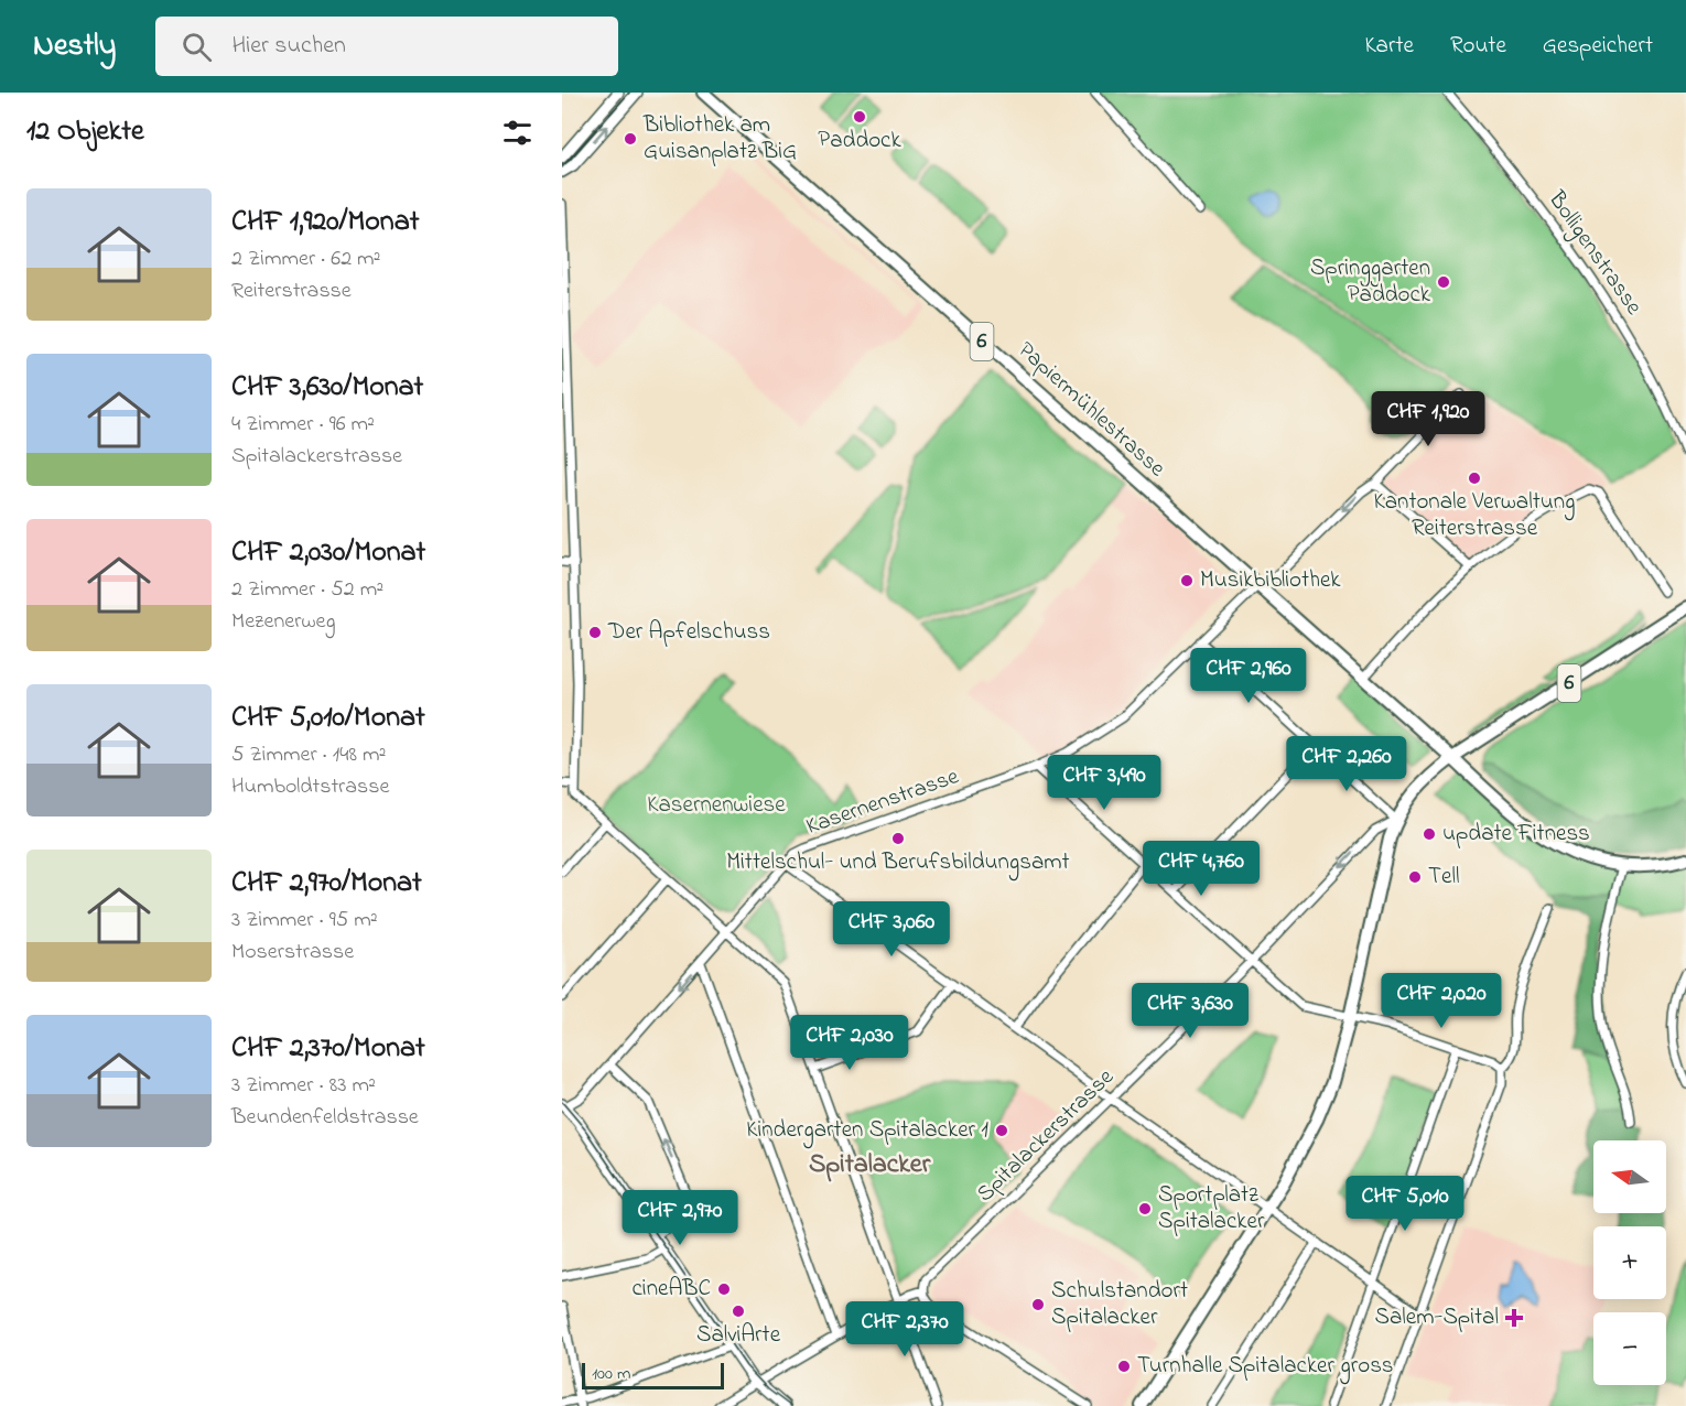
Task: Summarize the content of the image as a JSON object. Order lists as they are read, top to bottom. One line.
{"streets":{"main road":["6","Papiermühlestrasse"],"street":["Bolligenstrasse","Kasernenstrasse","Spitalackerstrasse"]},"crossings":[["6","Papiermühlestrasse"],["Papiermühlestrasse","Kasernenstrasse"]],"districts":["Spitalacker"],"parks":["Kasernenwiese"],"places":{"other":["Paddock","Bibliothek am Guisanplatz BiG","Springgarten Paddock","Kantonale Verwaltung Reiterstrasse","Musikbibliothek","Der Apfelschuss","update Fitness","Mittelschul- und Berufsbildungsamt","Tell","Kindergarten Spitalacker 1","Sportplatz Spitalacker","cineABC","Schulstandort Spitalacker","SalviArte","Turnhalle Spitalacker gross"],"health":["Salem-Spital"]},"scale_bar":"100 m","north":"left","page":{"header":"Nestly","search":"Hier suchen","nav":["Karte","Route","Gespeichert"],"heading":"12 Objekte","list":[{"name":"CHF 1,920/Monat","note":"2 Zimmer · 62 m² · Reiterstrasse"},{"name":"CHF 3,630/Monat","note":"4 Zimmer · 96 m² · Spitalackerstrasse"},{"name":"CHF 2,030/Monat","note":"2 Zimmer · 52 m² · Mezenerweg"},{"name":"CHF 5,010/Monat","note":"5 Zimmer · 148 m² · Humboldtstrasse"},{"name":"CHF 2,970/Monat","note":"3 Zimmer · 95 m² · Moserstrasse"},{"name":"CHF 2,370/Monat","note":"3 Zimmer · 83 m² · Beundenfeldstrasse"}],"price":["CHF 1,920","CHF 2,960","CHF 2,260","CHF 3,490","CHF 4,760","CHF 3,060","CHF 2,020","CHF 3,630","CHF 2,030","CHF 5,010","CHF 2,970","CHF 2,370"],"map_buttons":["+","−"],"scale":"100 m"}}
